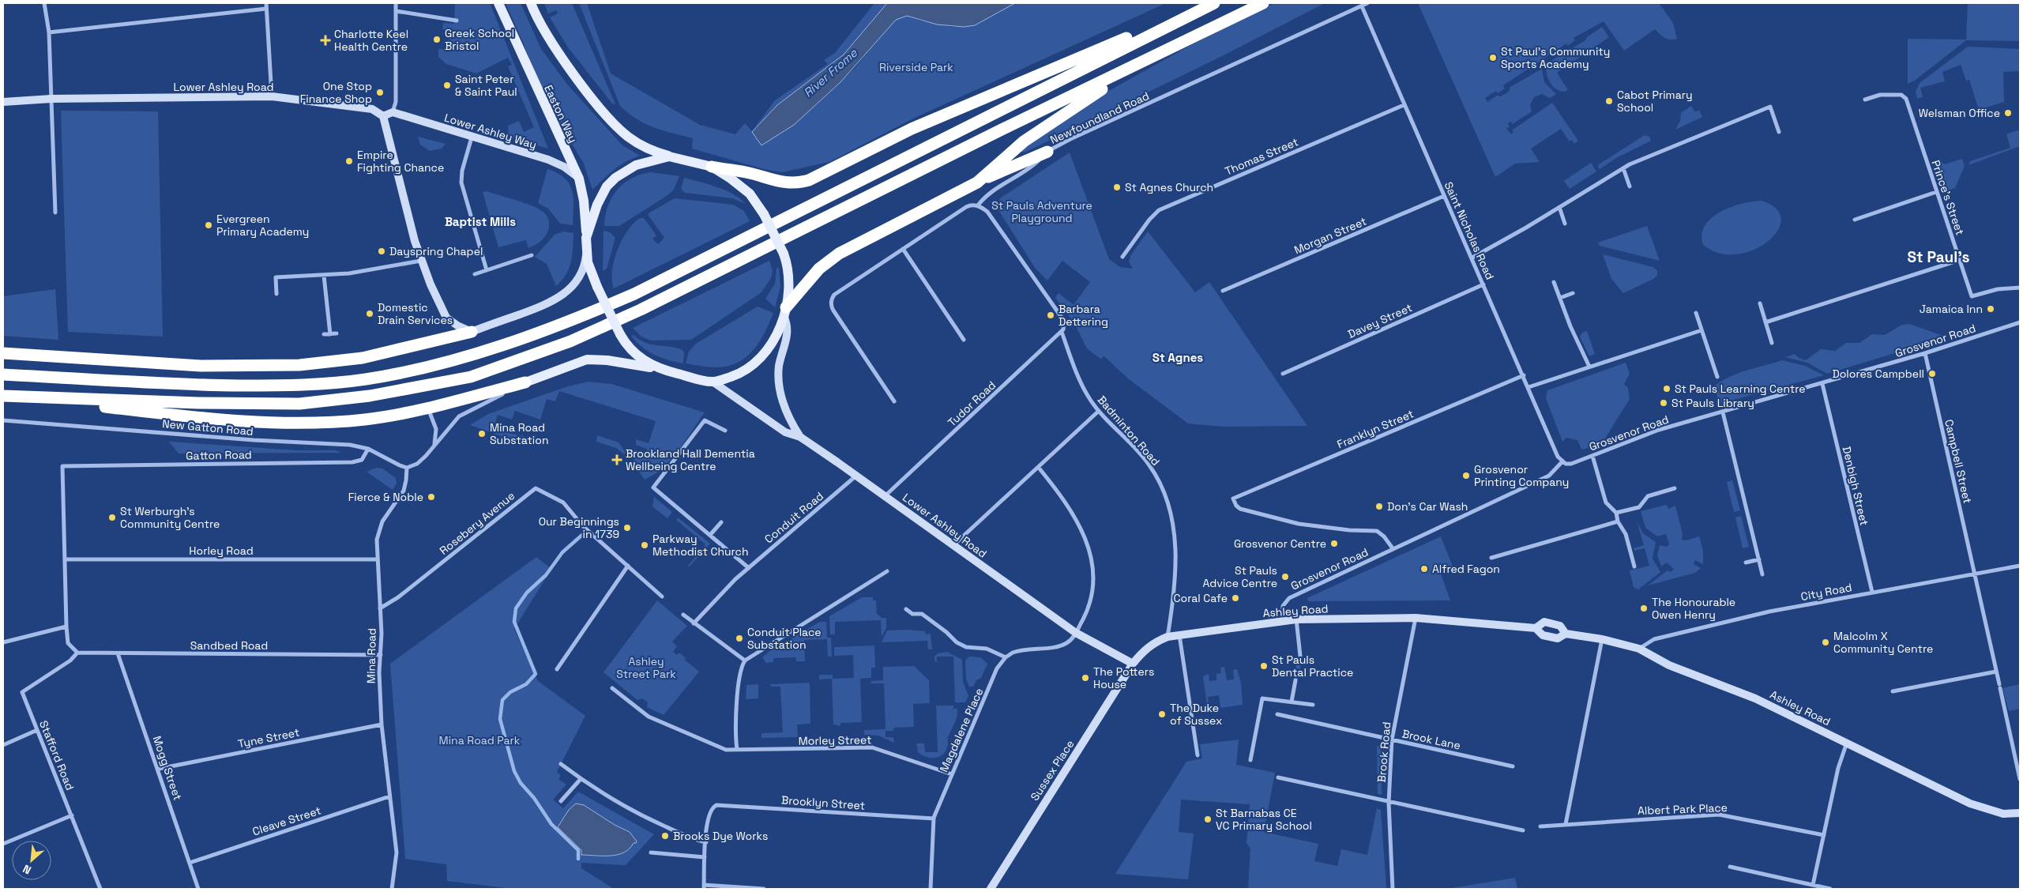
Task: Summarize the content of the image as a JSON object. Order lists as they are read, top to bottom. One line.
{"streets":{"main road":["Lower Ashley Road","Easton Way","Lower Ashley Way","Ashley Road","Sussex Place"],"street":["Newfoundland Road","Thomas Street","Prince's Street","Saint Nicholas Road","Morgan Street","Davey Street","Grosvenor Road","Tudor Road","New Gatton Road","Franklyn Street","Badminton Road","Gatton Road","Campbell Street","Denbigh Street","Conduit Road","Rosebery Avenue","Horley Road","City Road","Sandbed Road","Mina Road","Magdalene Place","Tyne Street","Brook Lane","Morley Street","Brook Road","Stafford Road","Mogg Street","Brooklyn Street","Albert Park Place","Cleave Street"]},"crossings":[["Lower Ashley Road","Tudor Road"],["Lower Ashley Road","Conduit Road"],["Easton Way","Lower Ashley Way"],["Newfoundland Road","Saint Nicholas Road"],["Thomas Street","Saint Nicholas Road"],["Saint Nicholas Road","Morgan Street"],["Saint Nicholas Road","Davey Street"],["Saint Nicholas Road","Grosvenor Road"],["Saint Nicholas Road","Franklyn Street"],["Grosvenor Road","Franklyn Street"],["Grosvenor Road","Campbell Street"],["Grosvenor Road","Denbigh Street"],["Grosvenor Road","Ashley Road"],["Tudor Road","Badminton Road"],["New Gatton Road","Gatton Road"],["New Gatton Road","Mina Road"],["Badminton Road","Ashley Road"],["Gatton Road","Horley Road"],["Campbell Street","City Road"],["Denbigh Street","City Road"],["Rosebery Avenue","Mina Road"],["Horley Road","Mina Road"],["City Road","Ashley Road"],["Ashley Road","Brook Road"],["Ashley Road","Sussex Place"],["Sandbed Road","Mina Road"],["Sandbed Road","Stafford Road"],["Sandbed Road","Mogg Street"],["Mina Road","Tyne Street"],["Mina Road","Cleave Street"],["Magdalene Place","Morley Street"],["Magdalene Place","Brooklyn Street"],["Tyne Street","Mogg Street"],["Brook Lane","Brook Road"],["Mogg Street","Cleave Street"]],"districts":["Baptist Mills","St Paul's","St Agnes"],"water":["River Frome"],"parks":["Riverside Park","St Pauls Adventure Playground","Ashley Street Park","Mina Road Park"],"places":{"other":["Greek School Bristol","St Paul's Community Sports Academy","Saint Peter & Saint Paul","One Stop Finance Shop","Cabot Primary School","Welsman Office","Empire Fighting Chance","St Agnes Church","Evergreen Primary Academy","Dayspring Chapel","Jamaica Inn","Domestic Drain Services","Barbara Dettering","Dolores Campbell","St Pauls Learning Centre","St Pauls Library","Mina Road Substation","Grosvenor Printing Company","Fierce & Noble","Don's Car Wash","St Werburgh's Community Centre","Our Beginnings in 1739","Grosvenor Centre","Parkway Methodist Church","Alfred Fagon","St Pauls Advice Centre","Coral Cafe","The Honourable Owen Henry","Conduit Place Substation","Malcolm X Community Centre","St Pauls Dental Practice","The Potters House","The Duke of Sussex","St Barnabas CE VC Primary School","Brooks Dye Works"],"health":["Charlotte Keel Health Centre","Brookland Hall Dementia Wellbeing Centre"]},"north":"bottom left"}
